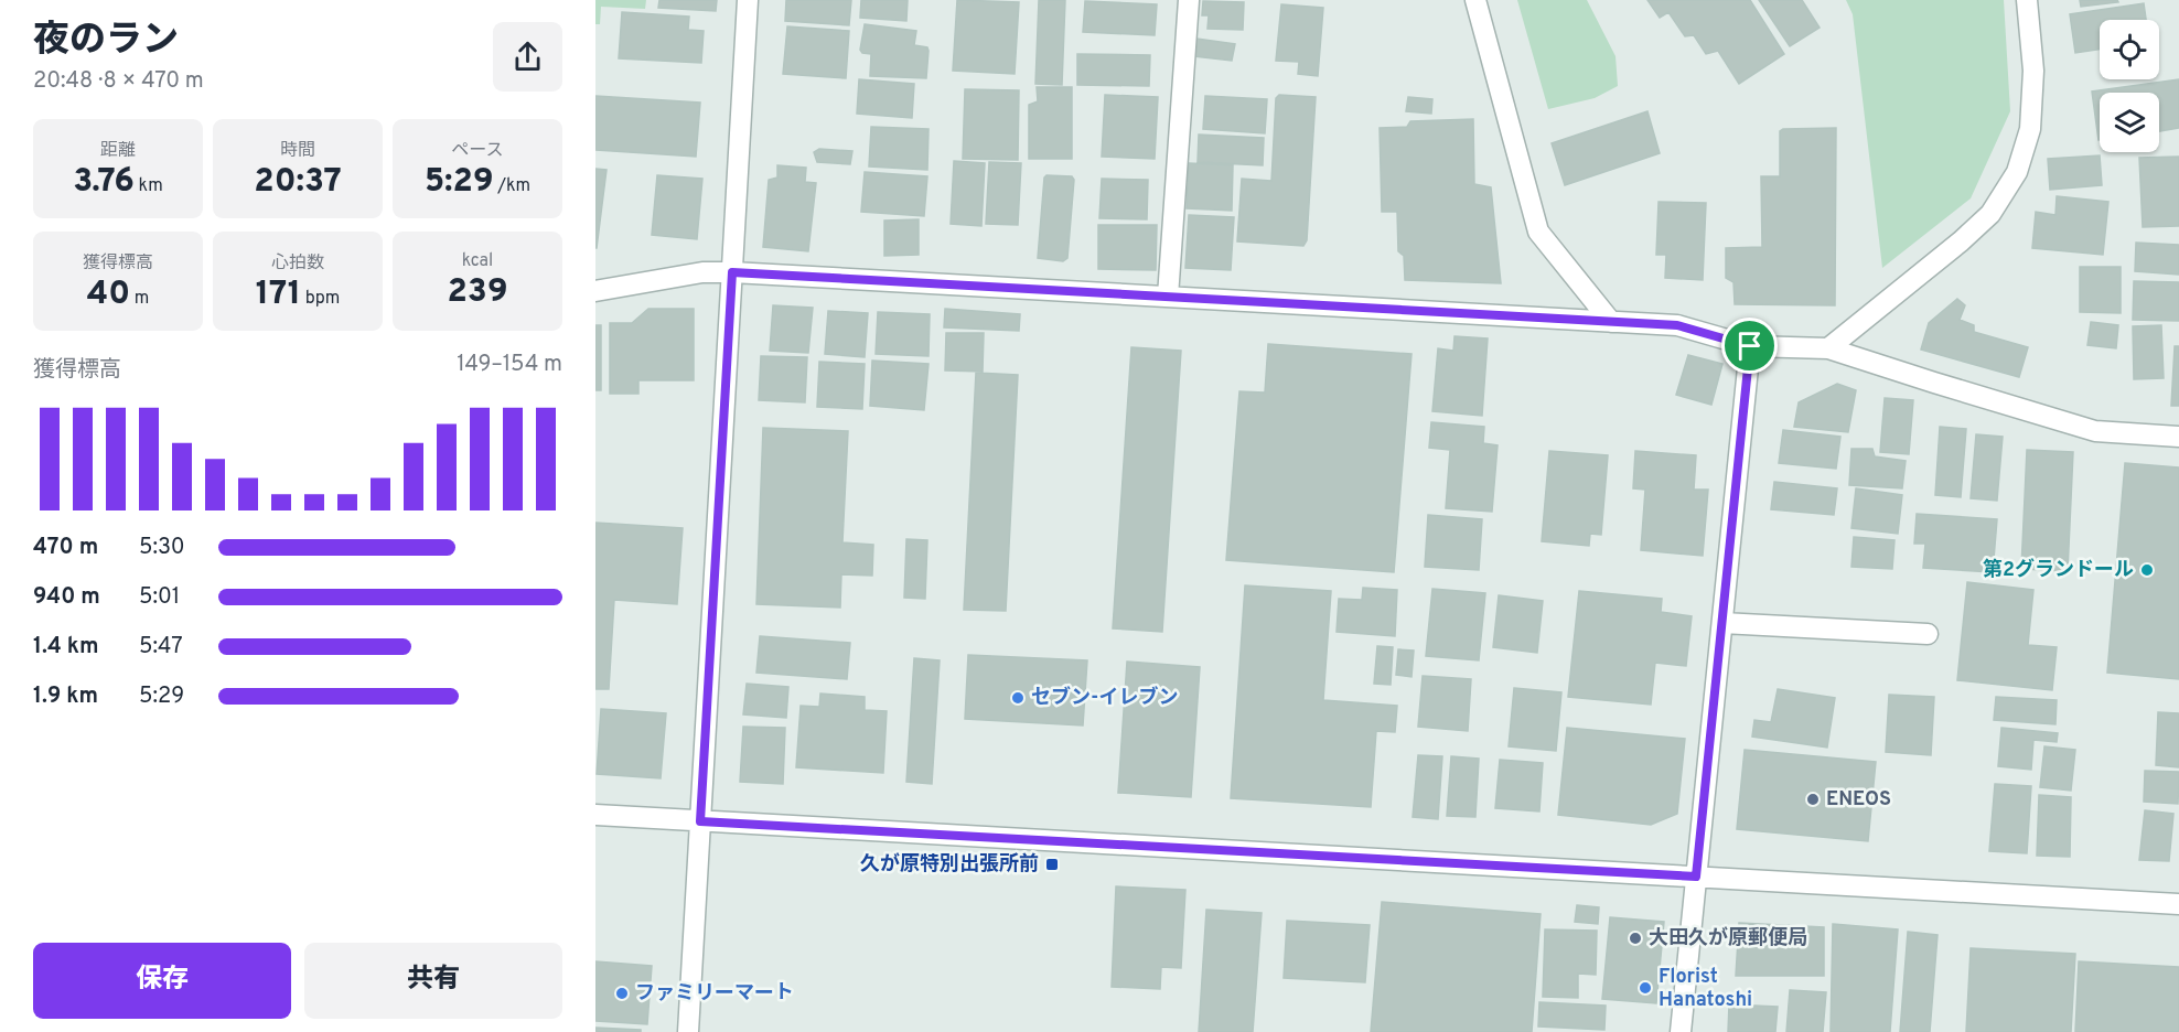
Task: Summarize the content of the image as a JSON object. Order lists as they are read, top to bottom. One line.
{"places":{"other":["第2グランドール","セブン-イレブン","ENEOS","大田久が原郵便局","Florist Hanatoshi","ファミリーマート"],"transit":["久が原特別出張所前"]},"page":{"heading":["夜のラン","20:48 · 8 × 470 m"],"stats":[["距離","3.76 km"],["時間","20:37"],["ペース","5:29 /km"],["獲得標高","40 m"],["心拍数","171 bpm"],["kcal","239"]],"chart":["獲得標高","149–154 m"],"list":[{"name":"470 m","note":"5:30"},{"name":"940 m","note":"5:01"},{"name":"1.4 km","note":"5:47"},{"name":"1.9 km","note":"5:29"}],"buttons":["保存","共有"]}}
